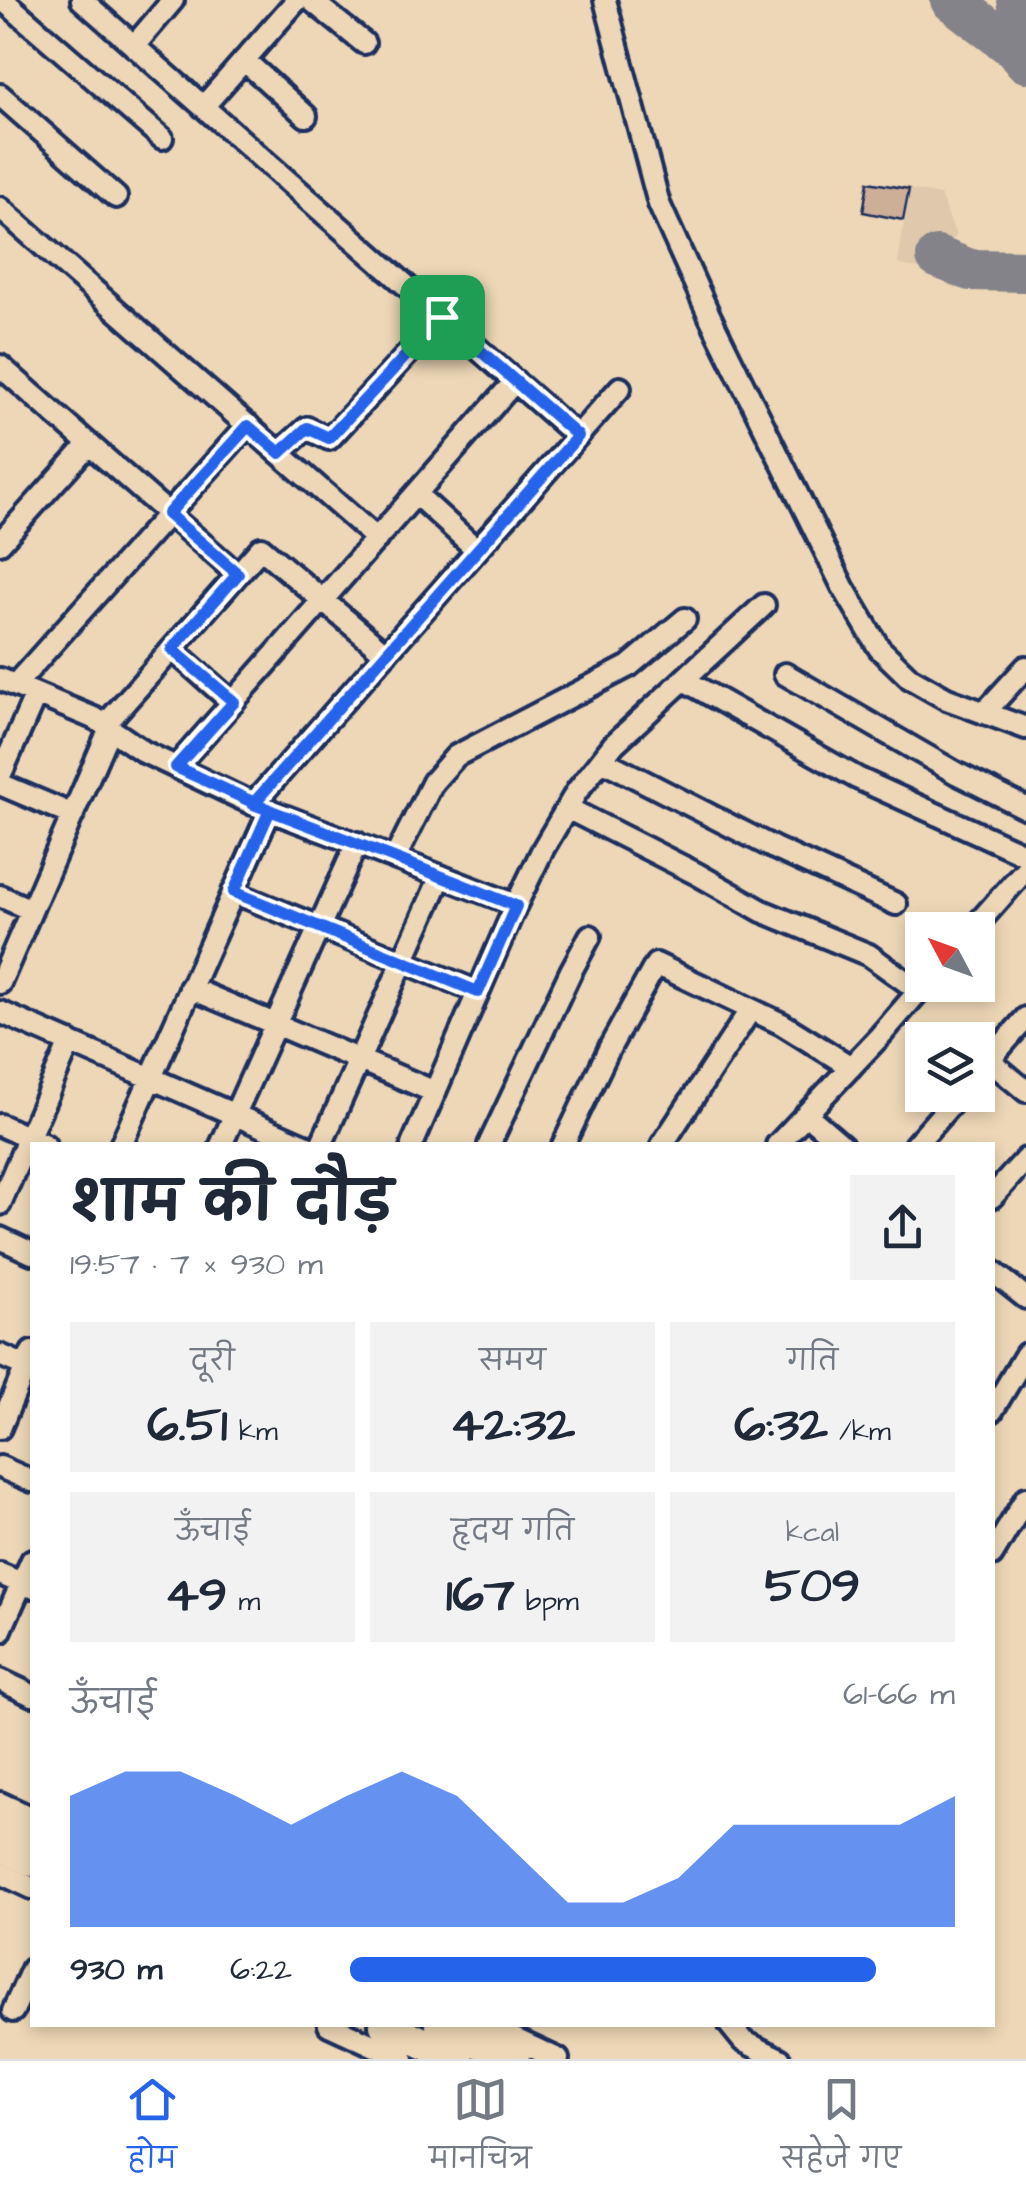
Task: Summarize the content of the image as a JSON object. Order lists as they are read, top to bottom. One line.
{"north":"top left","page":{"heading":["शाम की दौड़","19:57 · 7 × 930 m"],"stats":[["दूरी","6.51 km"],["समय","42:32"],["गति","6:32 /km"],["ऊँचाई","49 m"],["हृदय गति","167 bpm"],["kcal","509"]],"chart":["ऊँचाई","61–66 m"],"list":[{"name":"930 m","note":"6:22"}],"tabs":["होम","मानचित्र","सहेजे गए"]}}
